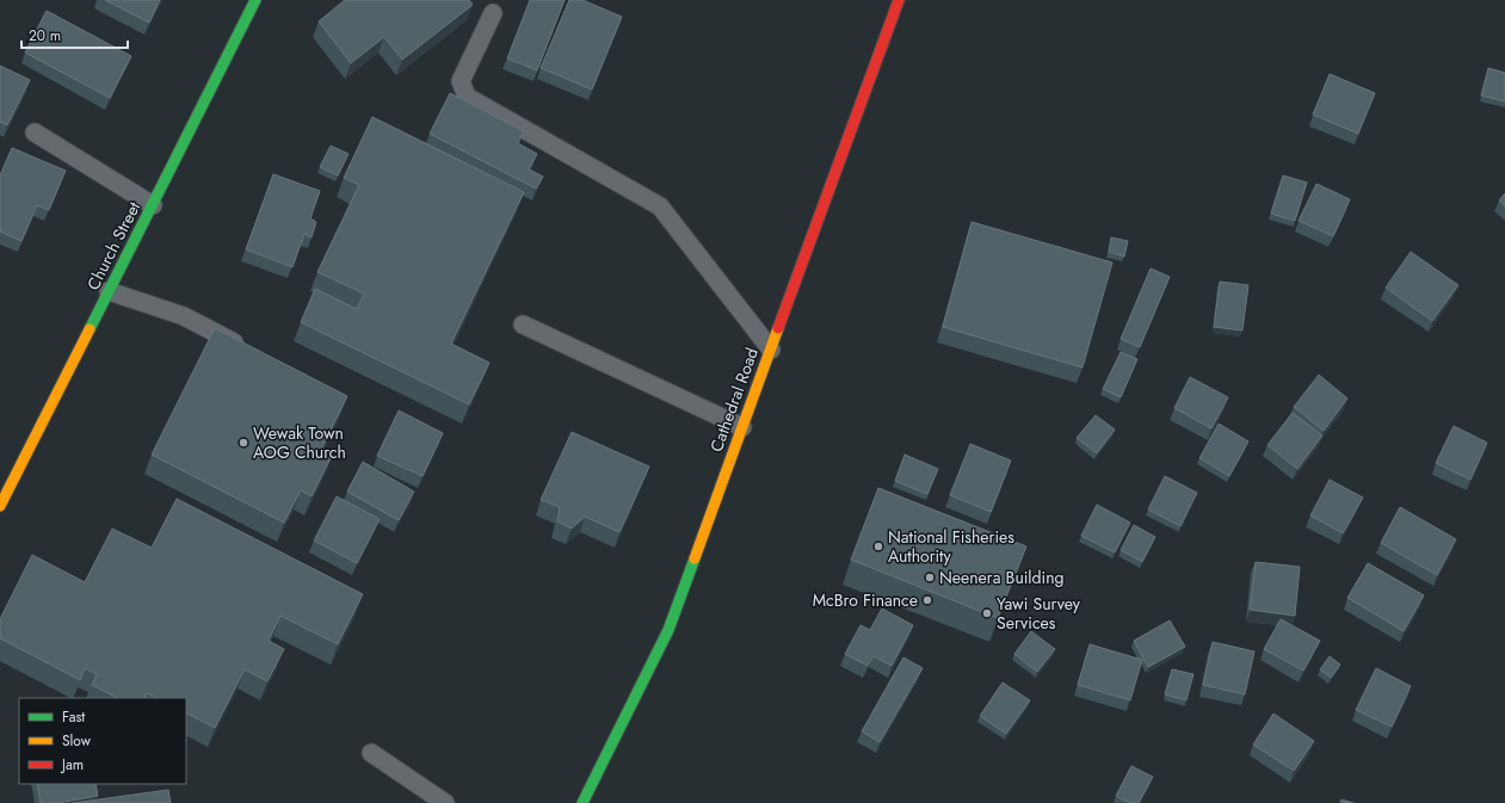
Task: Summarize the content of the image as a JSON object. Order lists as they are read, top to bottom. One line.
{"streets":{"main road":["Church Street","Cathedral Road"]},"places":["Wewak Town AOG Church","National Fisheries Authority","Neenera Building","McBro Finance","Yawi Survey Services"],"legend":["Fast","Slow","Jam"],"scale_bar":"20 m"}
